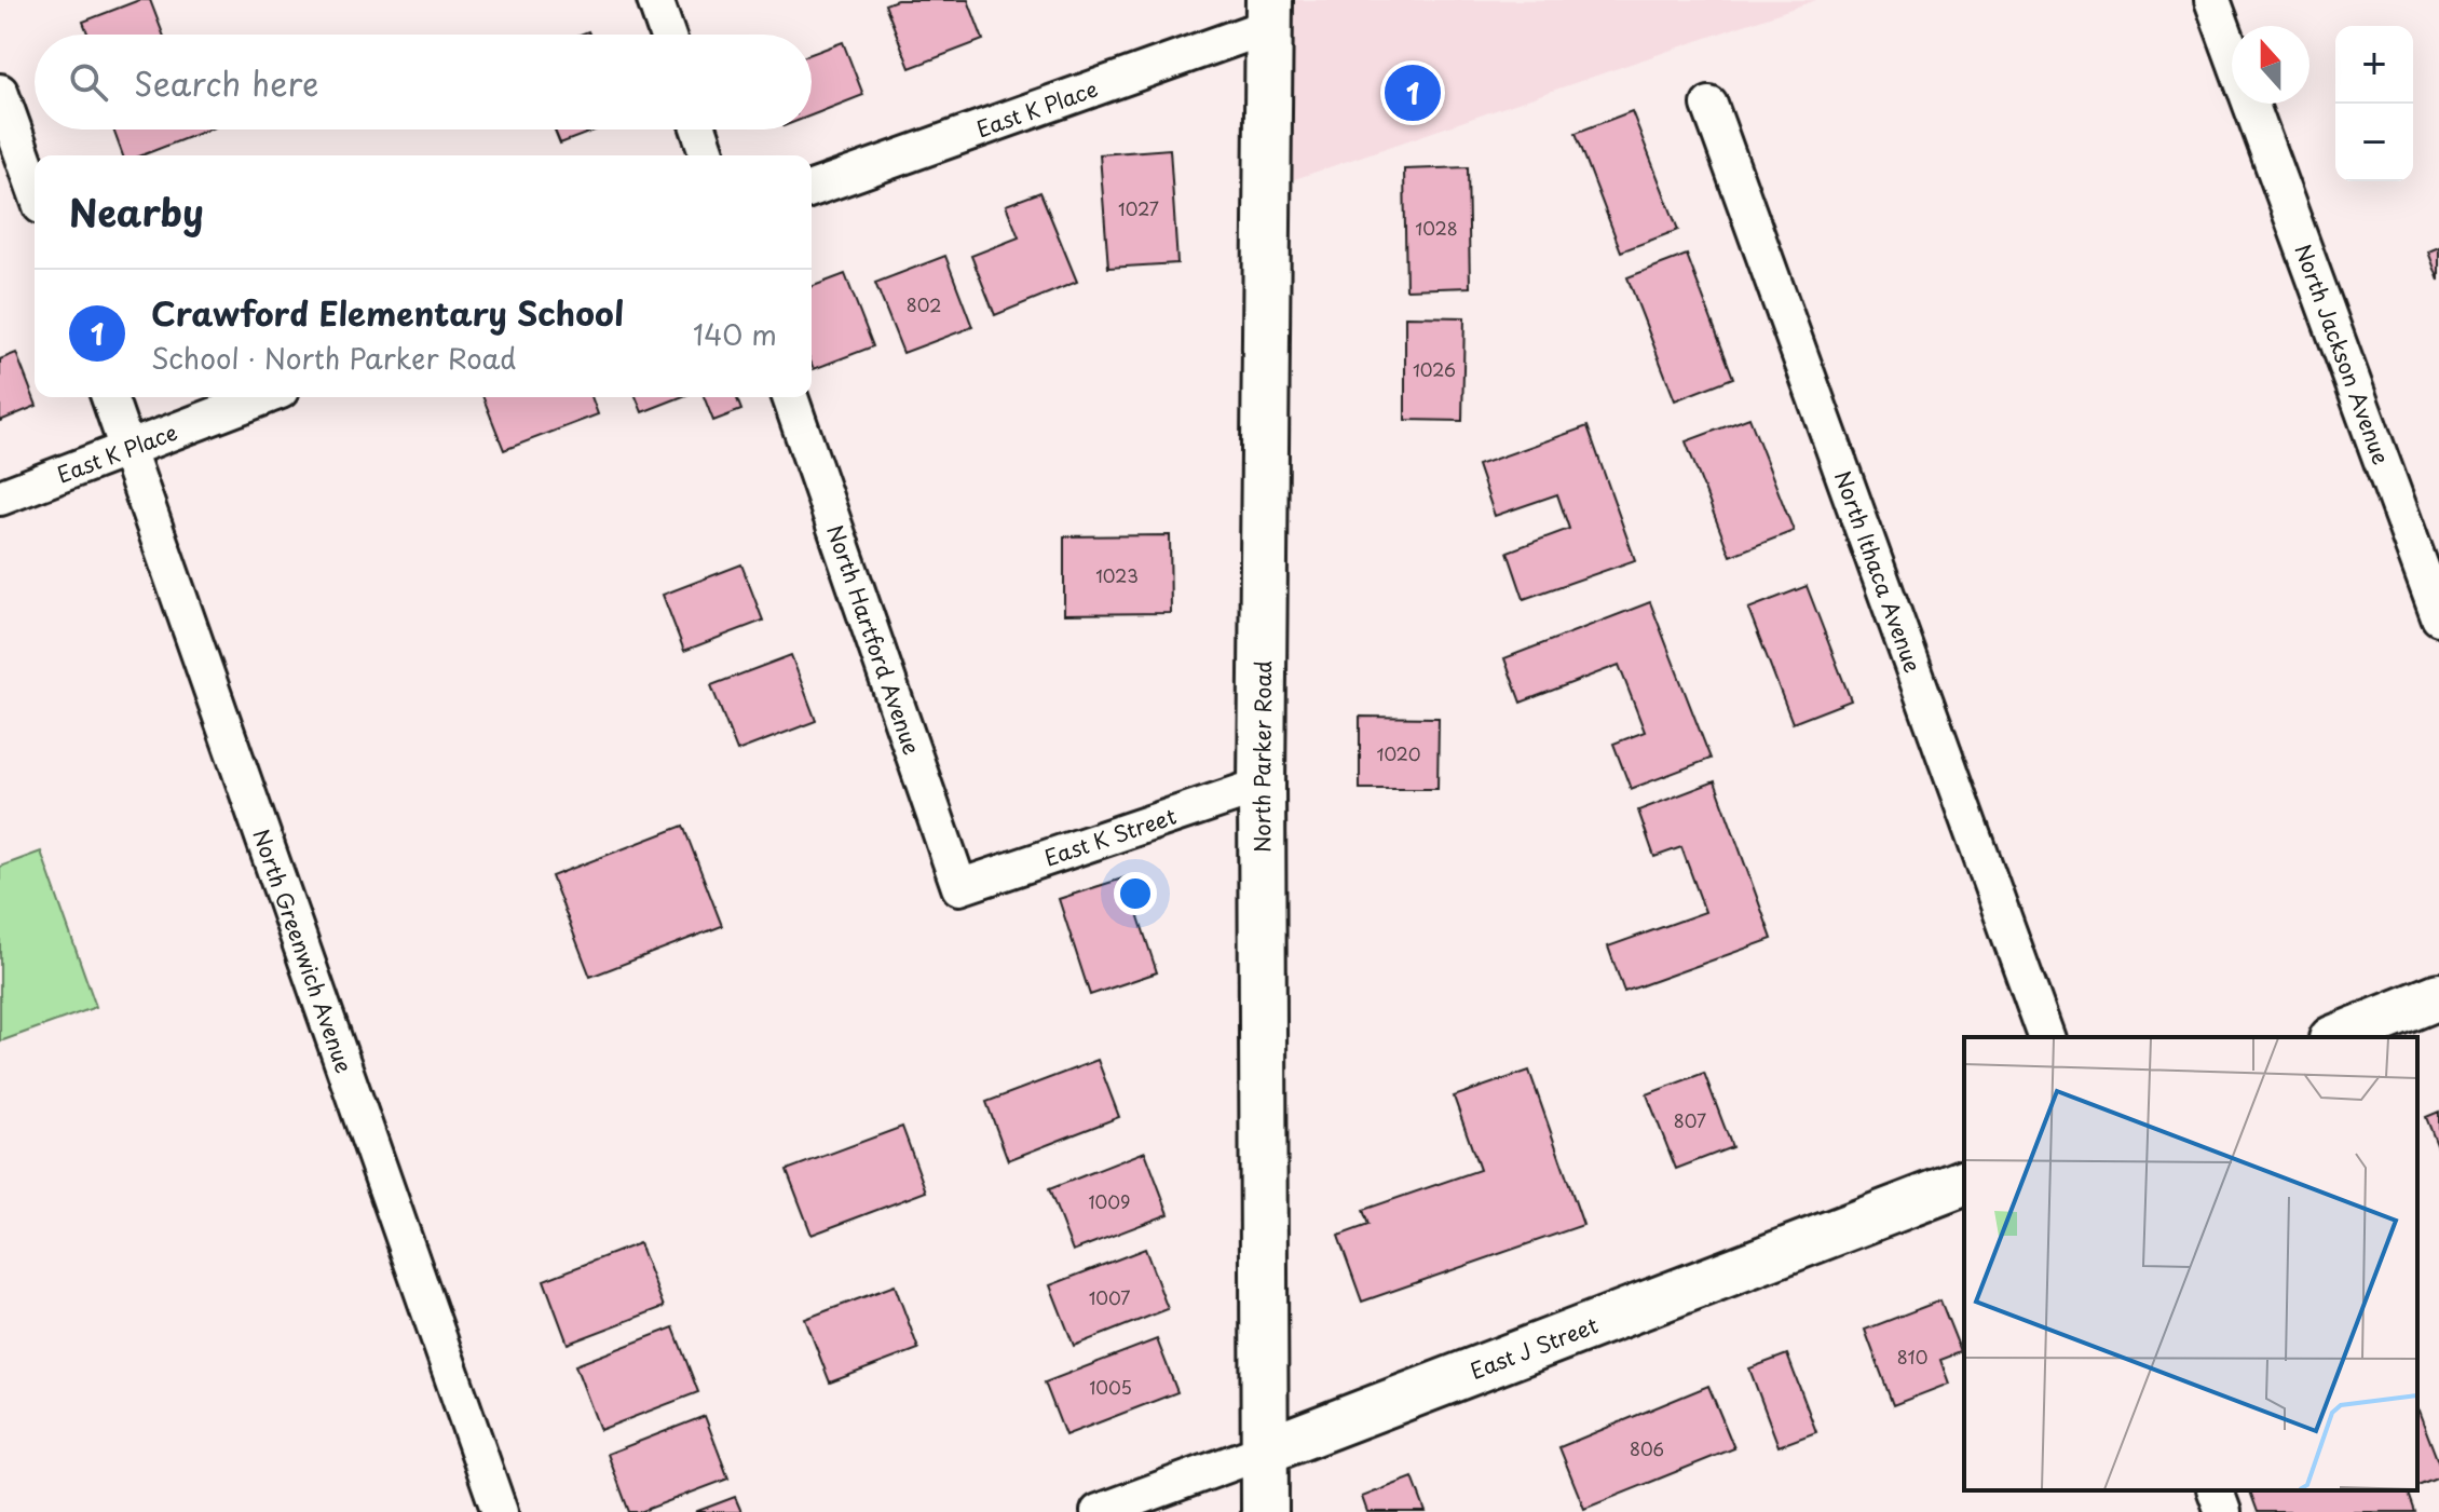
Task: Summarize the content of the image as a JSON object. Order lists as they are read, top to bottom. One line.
{"streets":{"street":["East K Place","North Jackson Avenue","North Ithaca Avenue","North Hartford Avenue","North Parker Road","East K Street","North Greenwich Avenue","East J Street"]},"crossings":[["East K Place","North Parker Road"],["East K Place","North Greenwich Avenue"],["North Hartford Avenue","East K Street"],["North Parker Road","East K Street"],["North Parker Road","East J Street"]],"house_numbers":["1027","1028","802","1026","1023","1020","807","1009","1007","810","1005","806"],"north":"top","page":{"map_buttons":["+","−"],"search":"Search here","pins":"1","heading":"Nearby","list":[{"mark":"1","name":"Crawford Elementary School","note":"School · North Parker Road","value":"140 m"}]}}
